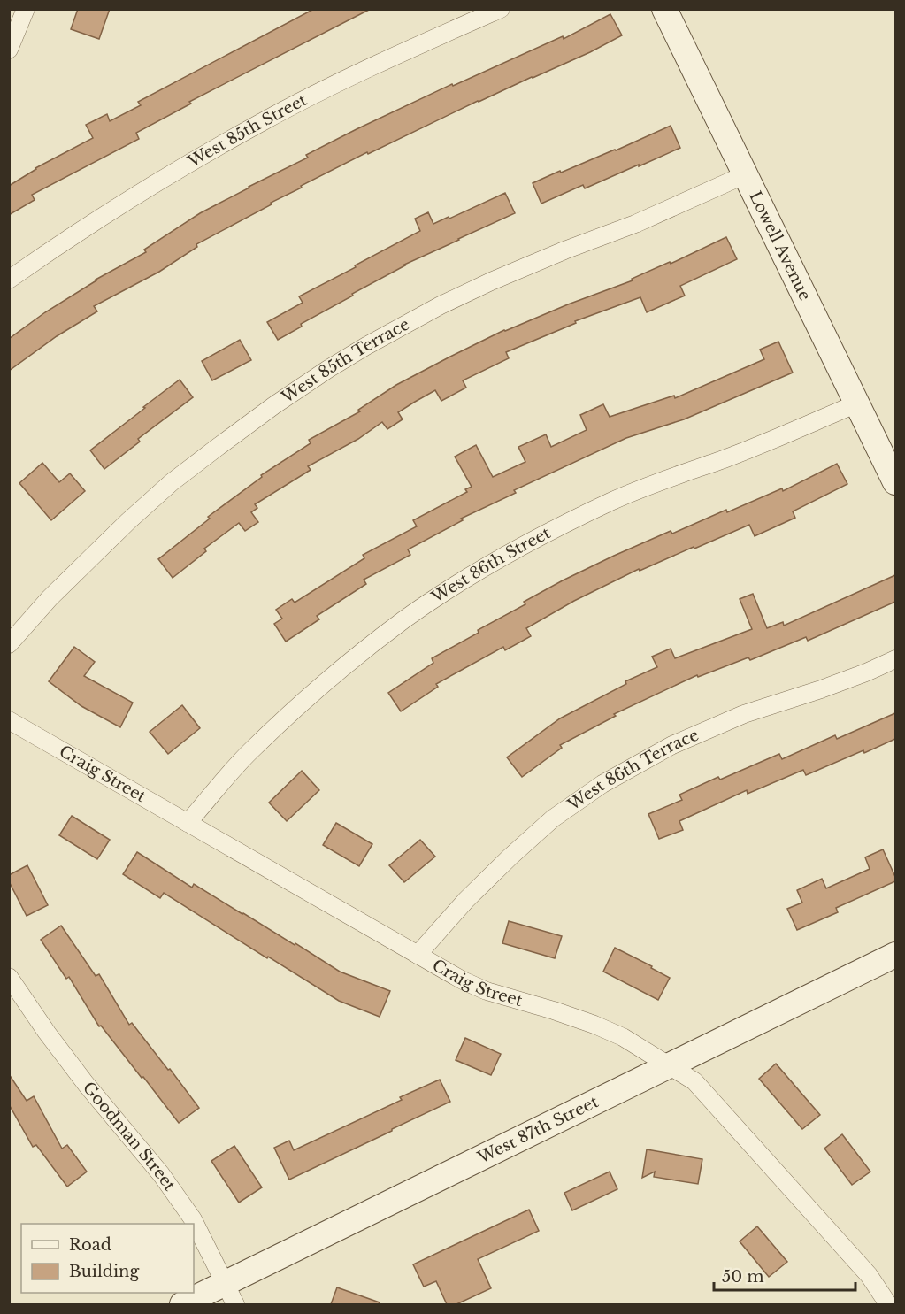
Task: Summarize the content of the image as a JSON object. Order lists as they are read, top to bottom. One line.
{"streets":{"street":["West 85th Street","Lowell Avenue","West 85th Terrace","West 86th Street","West 86th Terrace","Craig Street","West 87th Street","Goodman Street"]},"crossings":[["Lowell Avenue","West 85th Terrace"],["Lowell Avenue","West 86th Street"],["West 86th Street","Craig Street"],["West 86th Terrace","Craig Street"],["Craig Street","West 87th Street"],["West 87th Street","Goodman Street"]],"legend":["Road","Building"],"scale_bar":"50 m"}
